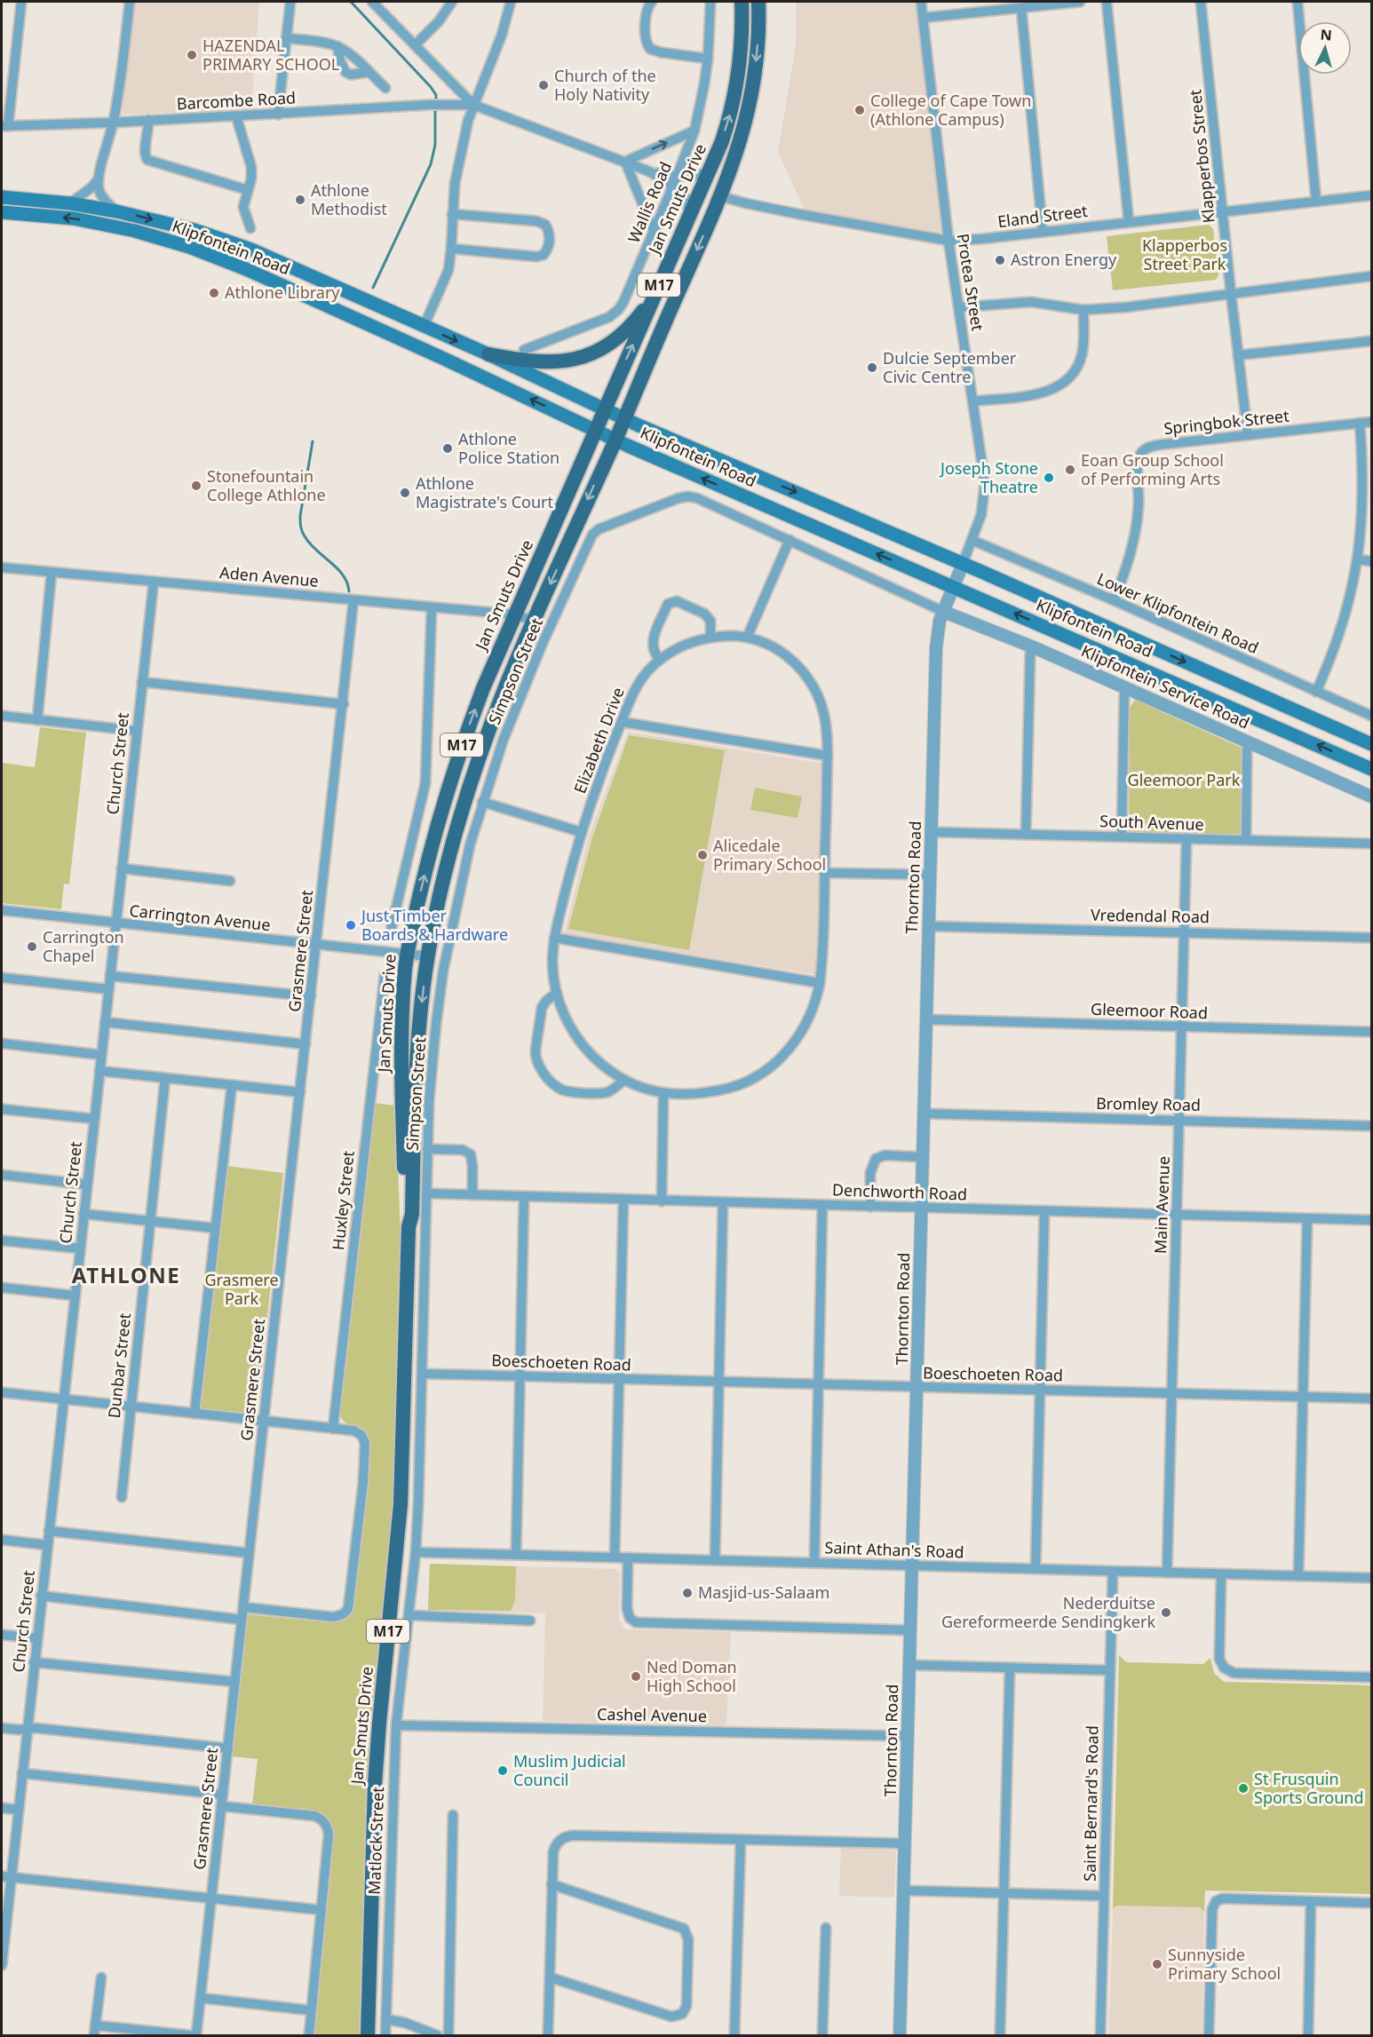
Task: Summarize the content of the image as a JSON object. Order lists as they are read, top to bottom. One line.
{"streets":{"main road":["Jan Smuts Drive","Klipfontein Road","M17"],"street":["Barcombe Road","Klapperbos Street","Wallis Road","Eland Street","Protea Street","Springbok Street","Aden Avenue","Lower Klipfontein Road","Simpson Street","Klipfontein Service Road","Elizabeth Drive","Church Street","South Avenue","Thornton Road","Vredendal Road","Carrington Avenue","Grasmere Street","Gleemoor Road","Bromley Road","Denchworth Road","Huxley Street","Main Avenue","Boeschoeten Road","Dunbar Street","Saint Athan's Road","Cashel Avenue","Saint Bernard's Road","Matlock Street"]},"crossings":[["Klapperbos Street","Eland Street"],["Klapperbos Street","Springbok Street"],["Jan Smuts Drive","Eland Street"],["Jan Smuts Drive","Klipfontein Road"],["Jan Smuts Drive","Aden Avenue"],["Jan Smuts Drive","Carrington Avenue"],["Eland Street","Protea Street"],["Klipfontein Road","Protea Street"],["Klipfontein Road","Thornton Road"],["Protea Street","Lower Klipfontein Road"],["Protea Street","Thornton Road"],["Springbok Street","Lower Klipfontein Road"],["Aden Avenue","Church Street"],["Aden Avenue","Grasmere Street"],["Simpson Street","Klipfontein Service Road"],["Simpson Street","Thornton Road"],["Simpson Street","Denchworth Road"],["Simpson Street","Boeschoeten Road"],["Simpson Street","Matlock Street"],["Klipfontein Service Road","Thornton Road"],["Church Street","Carrington Avenue"],["South Avenue","Thornton Road"],["South Avenue","Main Avenue"],["Thornton Road","Vredendal Road"],["Thornton Road","Gleemoor Road"],["Thornton Road","Bromley Road"],["Thornton Road","Denchworth Road"],["Thornton Road","Boeschoeten Road"],["Thornton Road","Saint Athan's Road"],["Thornton Road","Cashel Avenue"],["Vredendal Road","Main Avenue"],["Carrington Avenue","Grasmere Street"],["Gleemoor Road","Main Avenue"],["Bromley Road","Main Avenue"],["Denchworth Road","Main Avenue"],["Main Avenue","Boeschoeten Road"],["Main Avenue","Saint Athan's Road"],["Boeschoeten Road","Matlock Street"],["Saint Athan's Road","Saint Bernard's Road"],["Saint Athan's Road","Matlock Street"],["Cashel Avenue","Matlock Street"]],"districts":["ATHLONE"],"parks":["Klapperbos Street Park","Gleemoor Park","Grasmere Park"],"places":["HAZENDAL PRIMARY SCHOOL","Church of the Holy Nativity","College of Cape Town (Athlone Campus)","Athlone Methodist","Astron Energy","Athlone Library","Dulcie September Civic Centre","Athlone Police Station","Eoan Group School of Performing Arts","Joseph Stone Theatre","Stonefountain College Athlone","Athlone Magistrate's Court","Alicedale Primary School","Just Timber Boards & Hardware","Carrington Chapel","Masjid-us-Salaam","Nederduitse Gereformeerde Sendingkerk","Ned Doman High School","Muslim Judicial Council","St Frusquin Sports Ground","Sunnyside Primary School"],"north":"top"}
